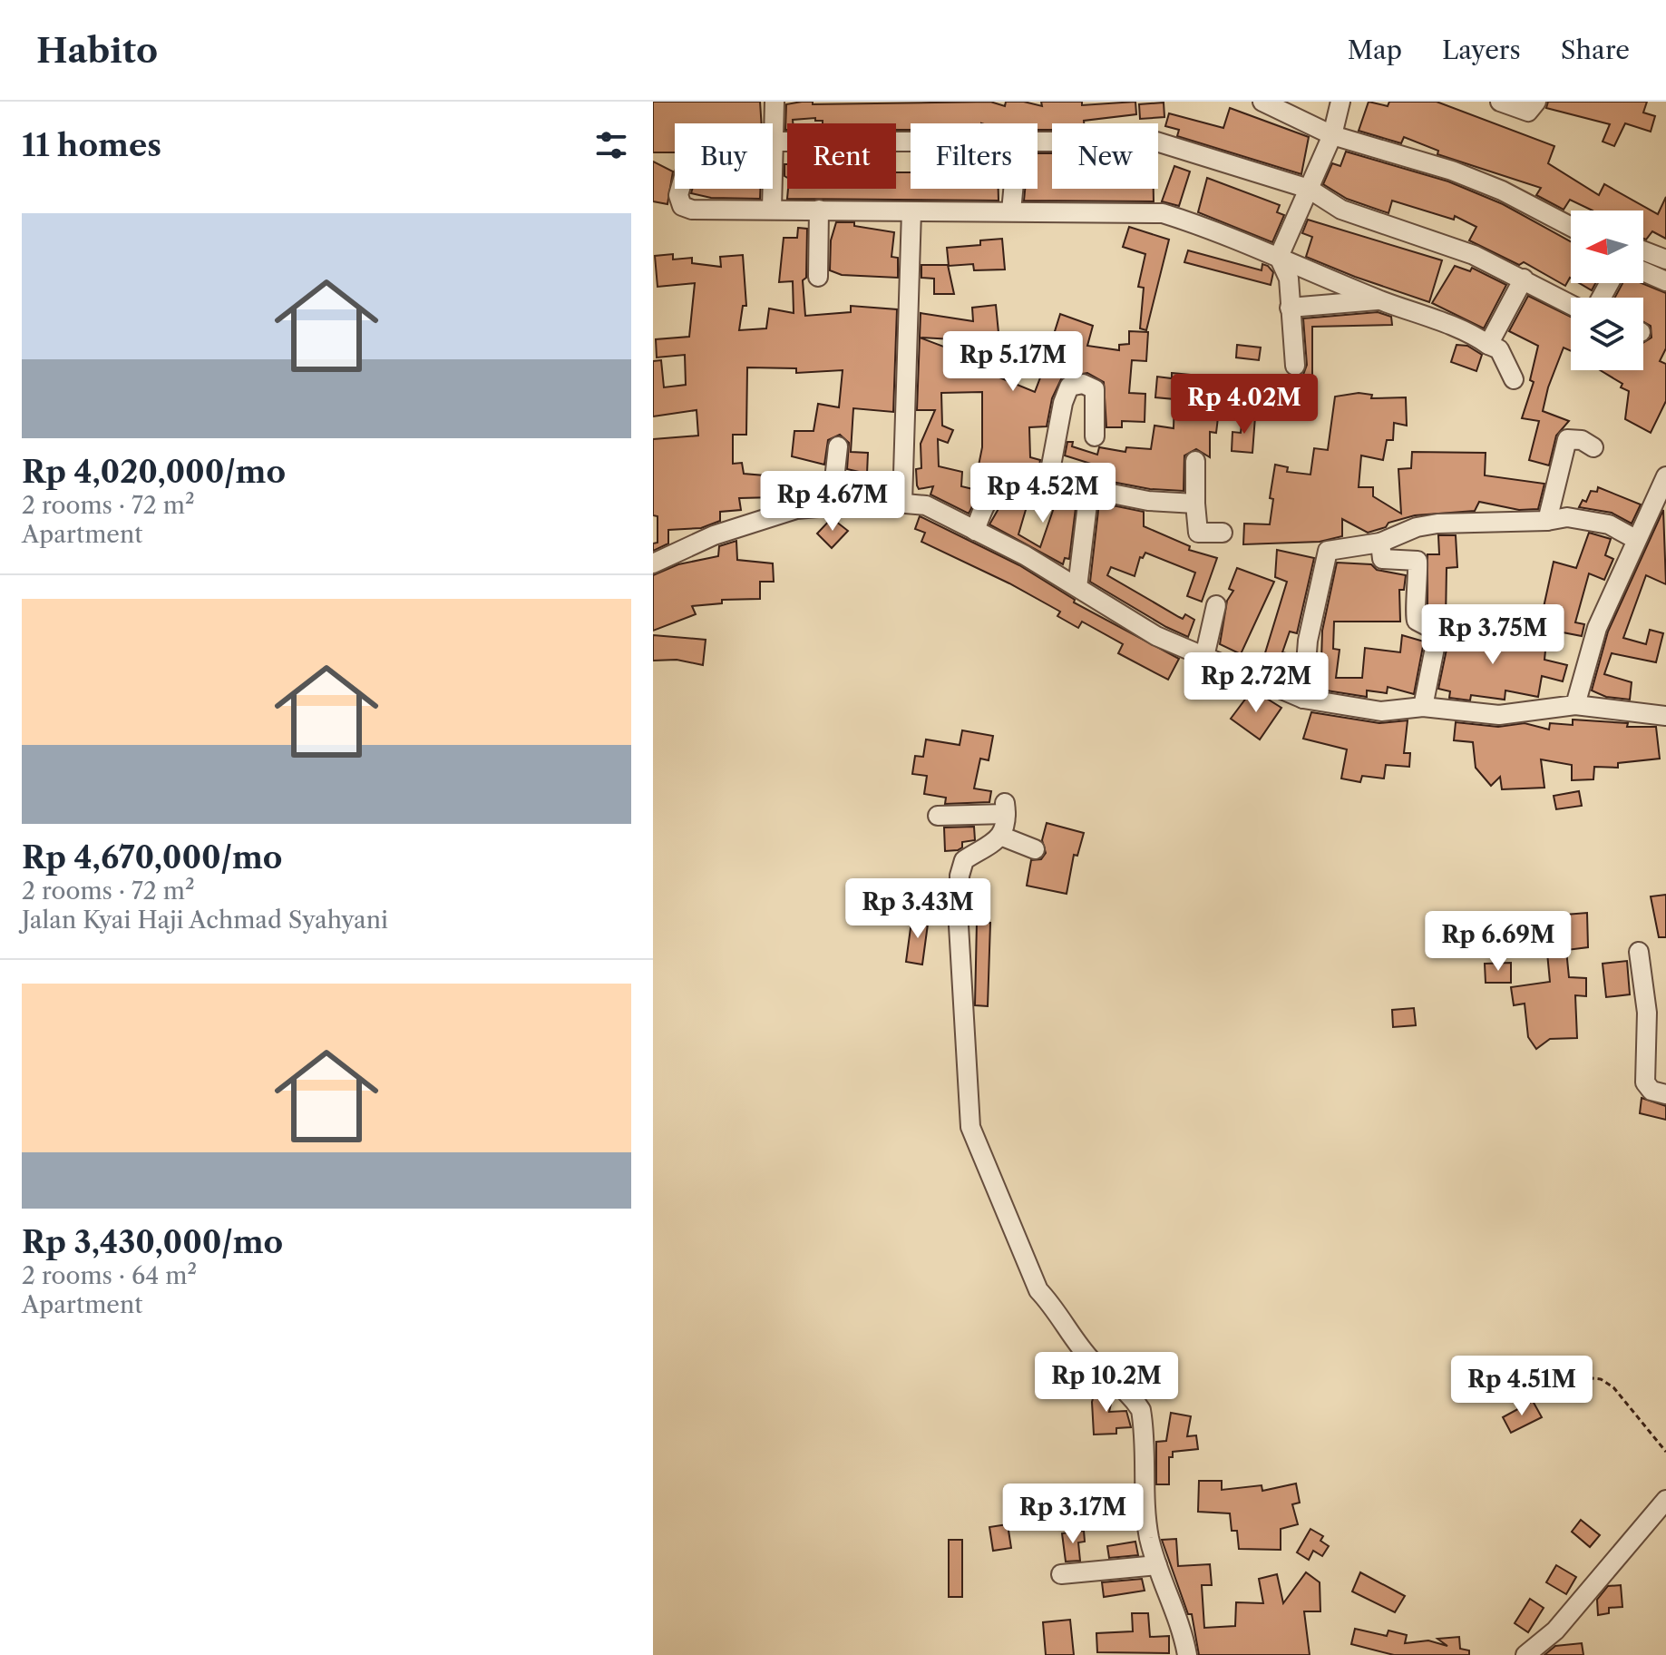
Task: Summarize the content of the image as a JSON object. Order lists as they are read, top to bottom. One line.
{"north":"left","page":{"header":"Habito","nav":["Map","Layers","Share"],"heading":"11 homes","chip":["Buy","Rent","Filters","New"],"list":[{"name":"Rp 4,020,000/mo","note":"2 rooms · 72 m² · Apartment"},{"name":"Rp 4,670,000/mo","note":"2 rooms · 72 m² · Jalan Kyai Haji Achmad Syahyani"},{"name":"Rp 3,430,000/mo","note":"2 rooms · 64 m² · Apartment"}],"price":["Rp 5.17M","Rp 4.02M","Rp 4.52M","Rp 4.67M","Rp 3.75M","Rp 2.72M","Rp 3.43M","Rp 6.69M","Rp 10.2M","Rp 4.51M","Rp 3.17M"]}}
